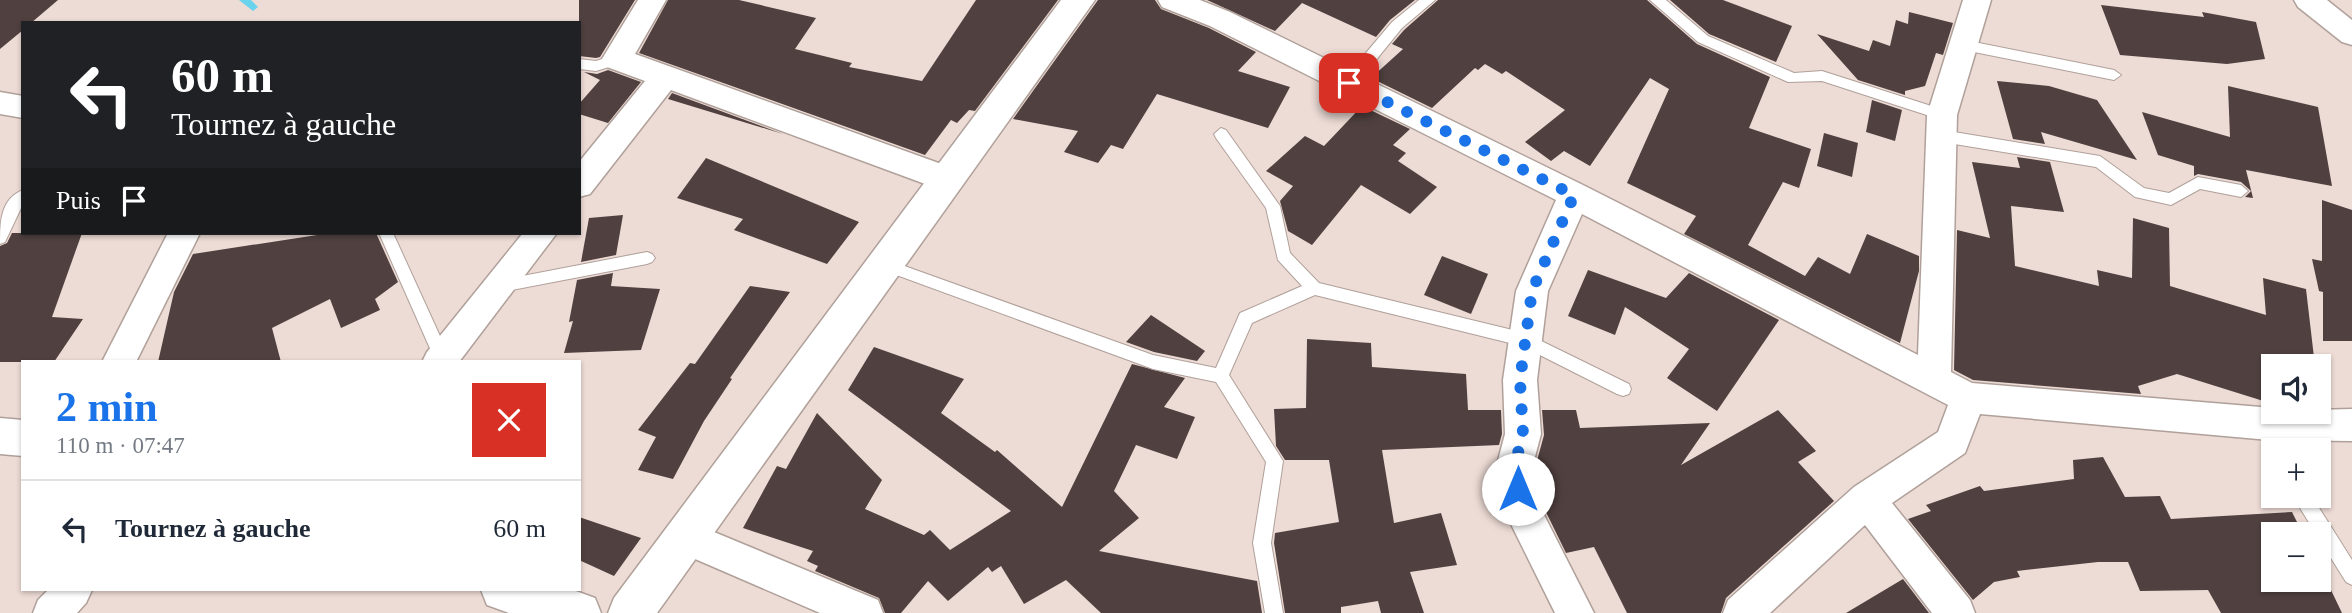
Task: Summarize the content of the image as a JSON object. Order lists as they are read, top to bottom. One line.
{"page":{"turn":["60 m","Tournez à gauche"],"then":"Puis","map_buttons":["+","−"],"heading":["2 min","110 m · 07:47"],"list":[{"name":"Tournez à gauche","value":"60 m"}]}}
